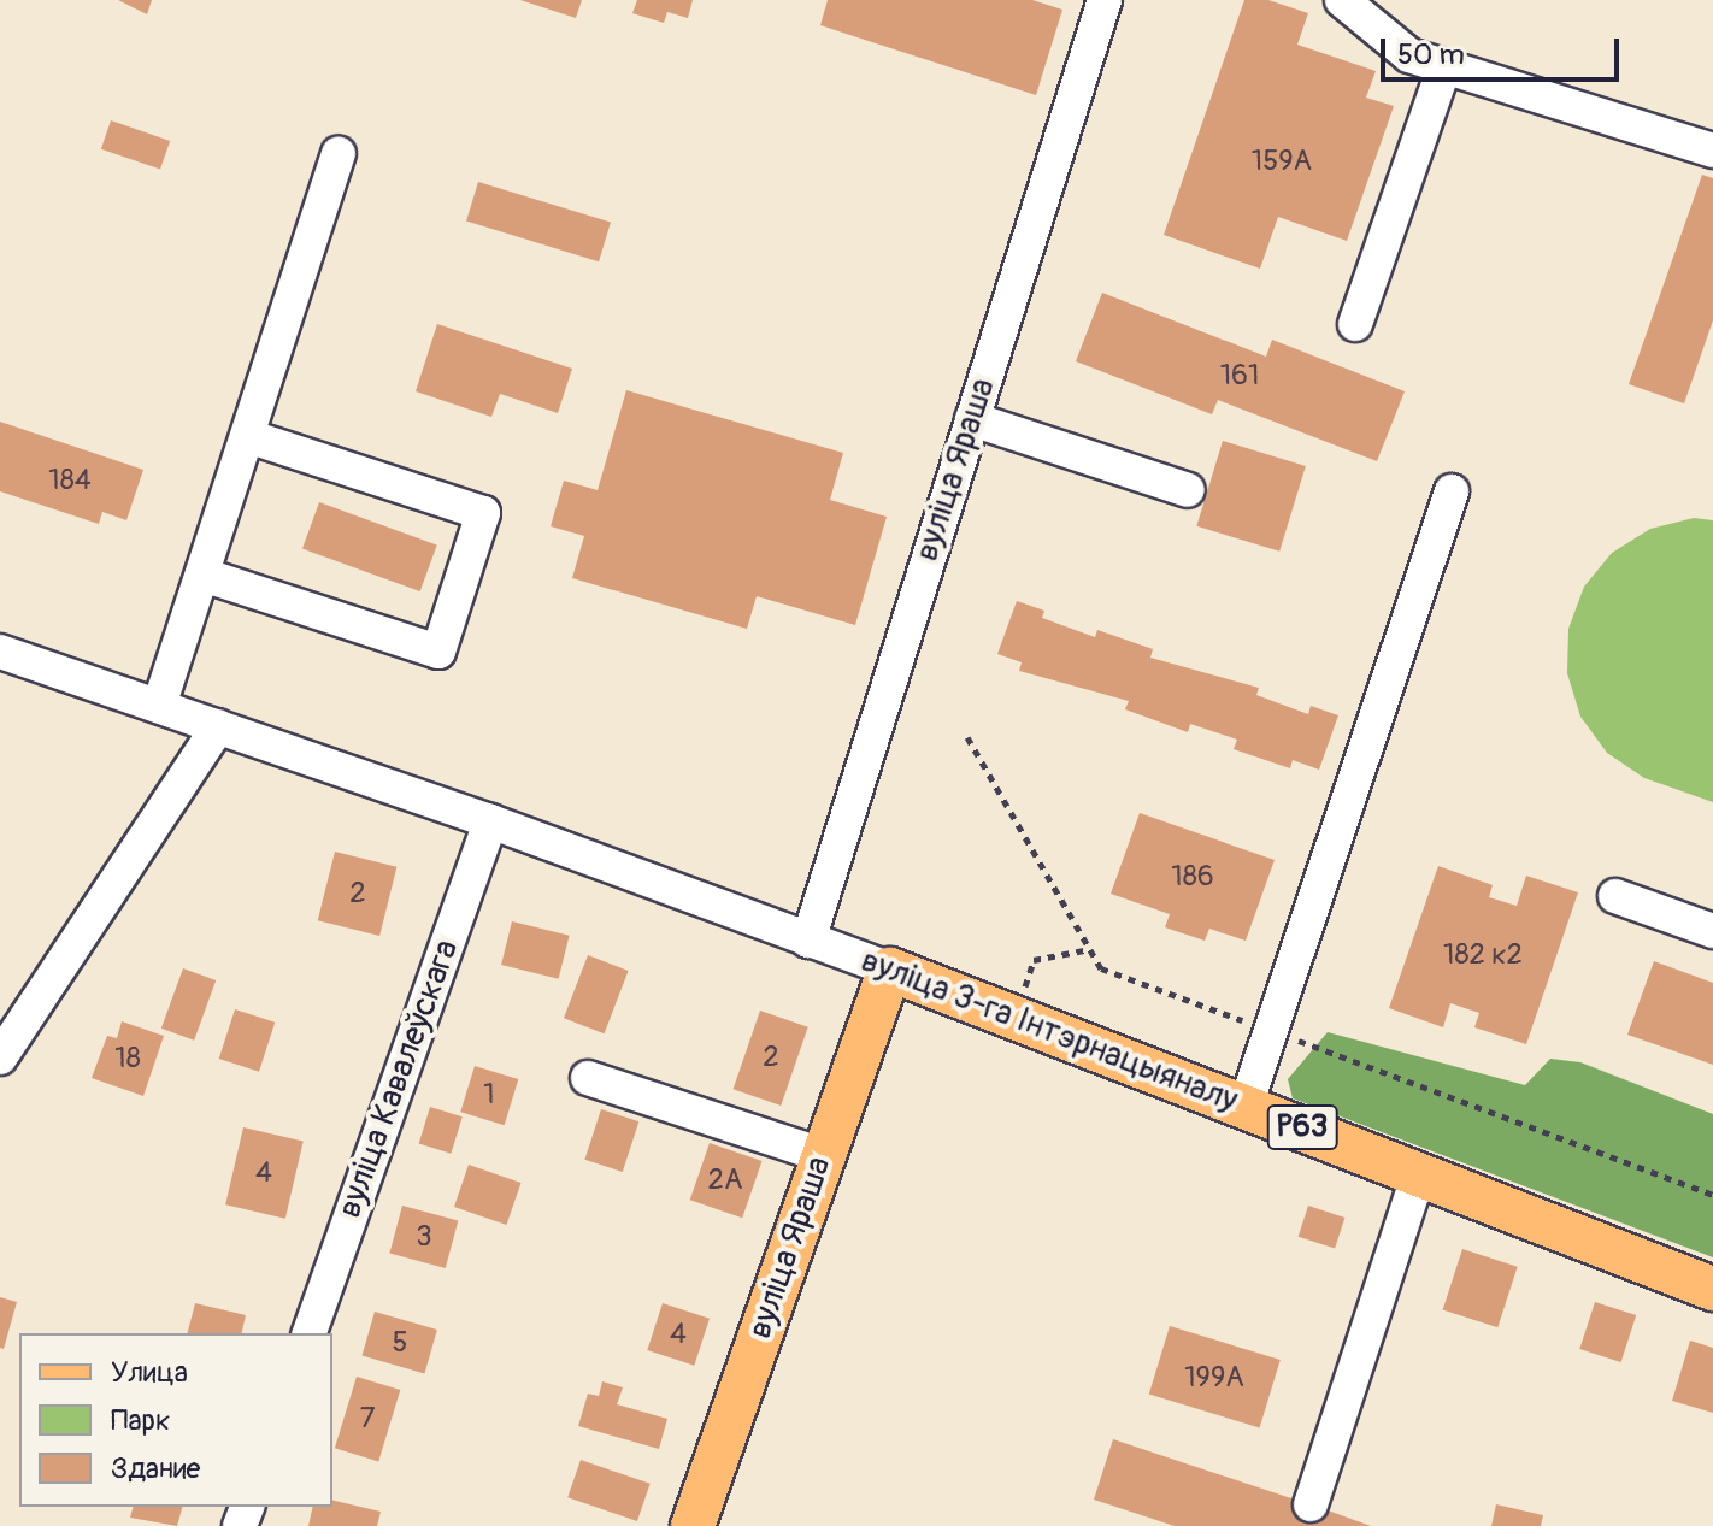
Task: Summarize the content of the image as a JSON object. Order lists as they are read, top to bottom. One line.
{"streets":{"main road":["вуліца Яраша","вуліца 3-га Інтэрнацыяналу","Р63"],"street":["вуліца Кавалеўскага"]},"crossings":[["вуліца Яраша","вуліца 3-га Інтэрнацыяналу"],["вуліца 3-га Інтэрнацыяналу","вуліца Кавалеўскага"]],"house_numbers":["159А","161","184","186","2","182 к2","2","18","1","4","2А","3","4","5","199А","7"],"legend":["Улица","Парк","Здание"],"scale_bar":"50 m"}
